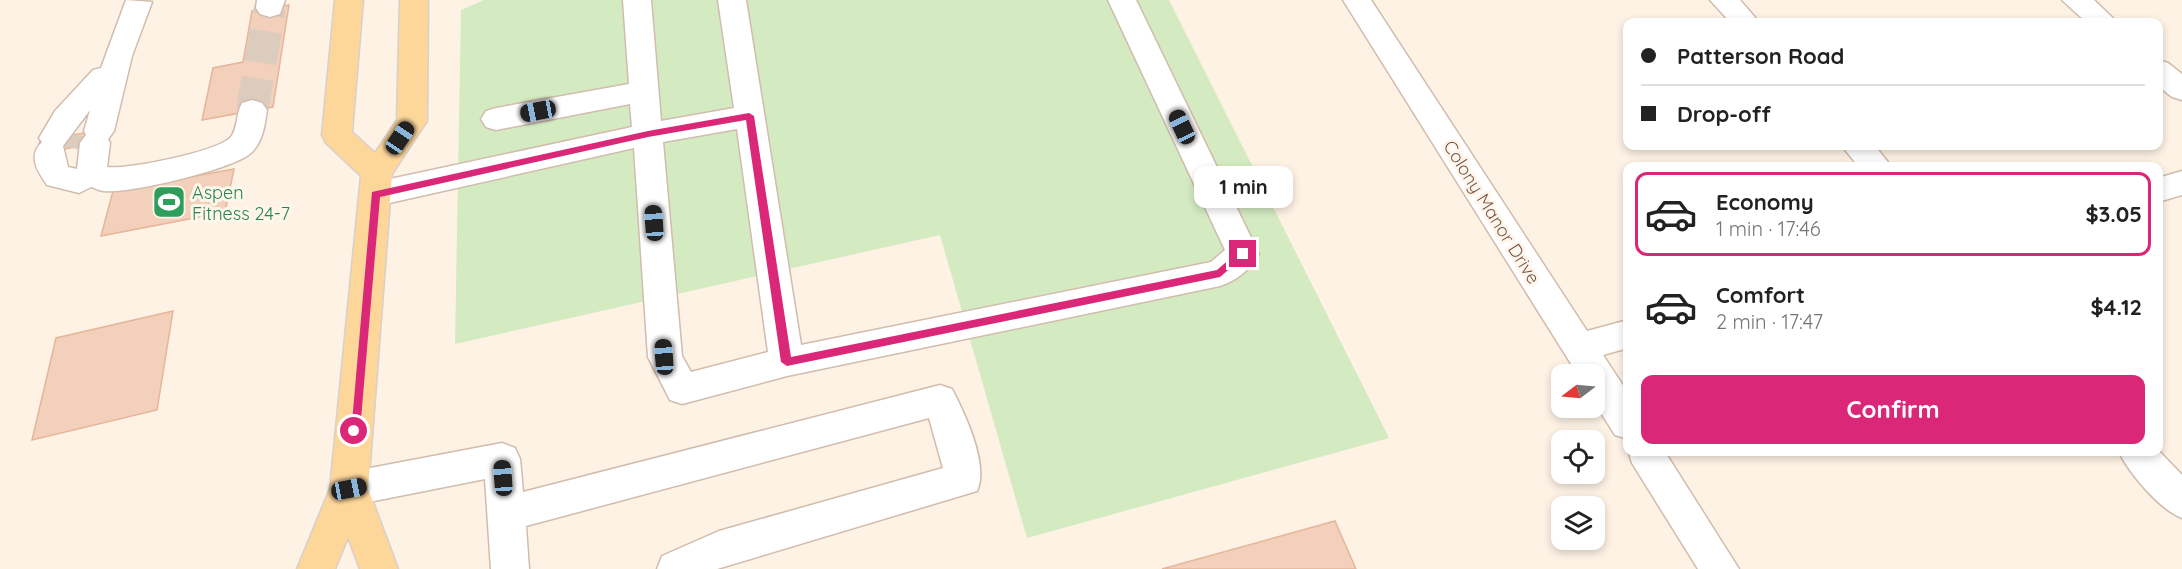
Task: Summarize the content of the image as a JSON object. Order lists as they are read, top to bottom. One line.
{"streets":{"street":["Colony Manor Drive"]},"places":{"sports":["Aspen Fitness 24-7"]},"north":"left","page":{"banner":["Patterson Road","Drop-off"],"bubble":"1 min","list":[{"name":"Economy","note":"1 min · 17:46","value":"$3.05"},{"name":"Comfort","note":"2 min · 17:47","value":"$4.12"}],"buttons":"Confirm"}}
